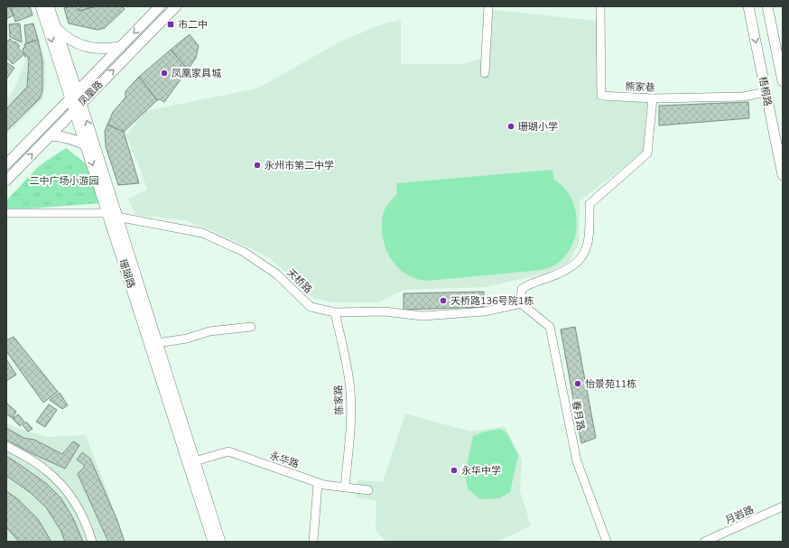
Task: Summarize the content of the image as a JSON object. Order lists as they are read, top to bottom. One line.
{"streets":{"main road":["梧桐路","凤凰路","珊瑚路"],"street":["熊家巷","天桥路","陈家路","春月路","永华路","月岩路"]},"crossings":[["熊家巷","梧桐路"],["凤凰路","珊瑚路"],["珊瑚路","天桥路"],["珊瑚路","永华路"],["天桥路","陈家路"],["天桥路","春月路"],["陈家路","永华路"]],"parks":["二中广场小游园"],"places":{"transit":["市二中"],"other":["凤凰家具城","珊瑚小学","永州市第二中学","天桥路136号院1栋","怡景苑11栋","永华中学"]}}
